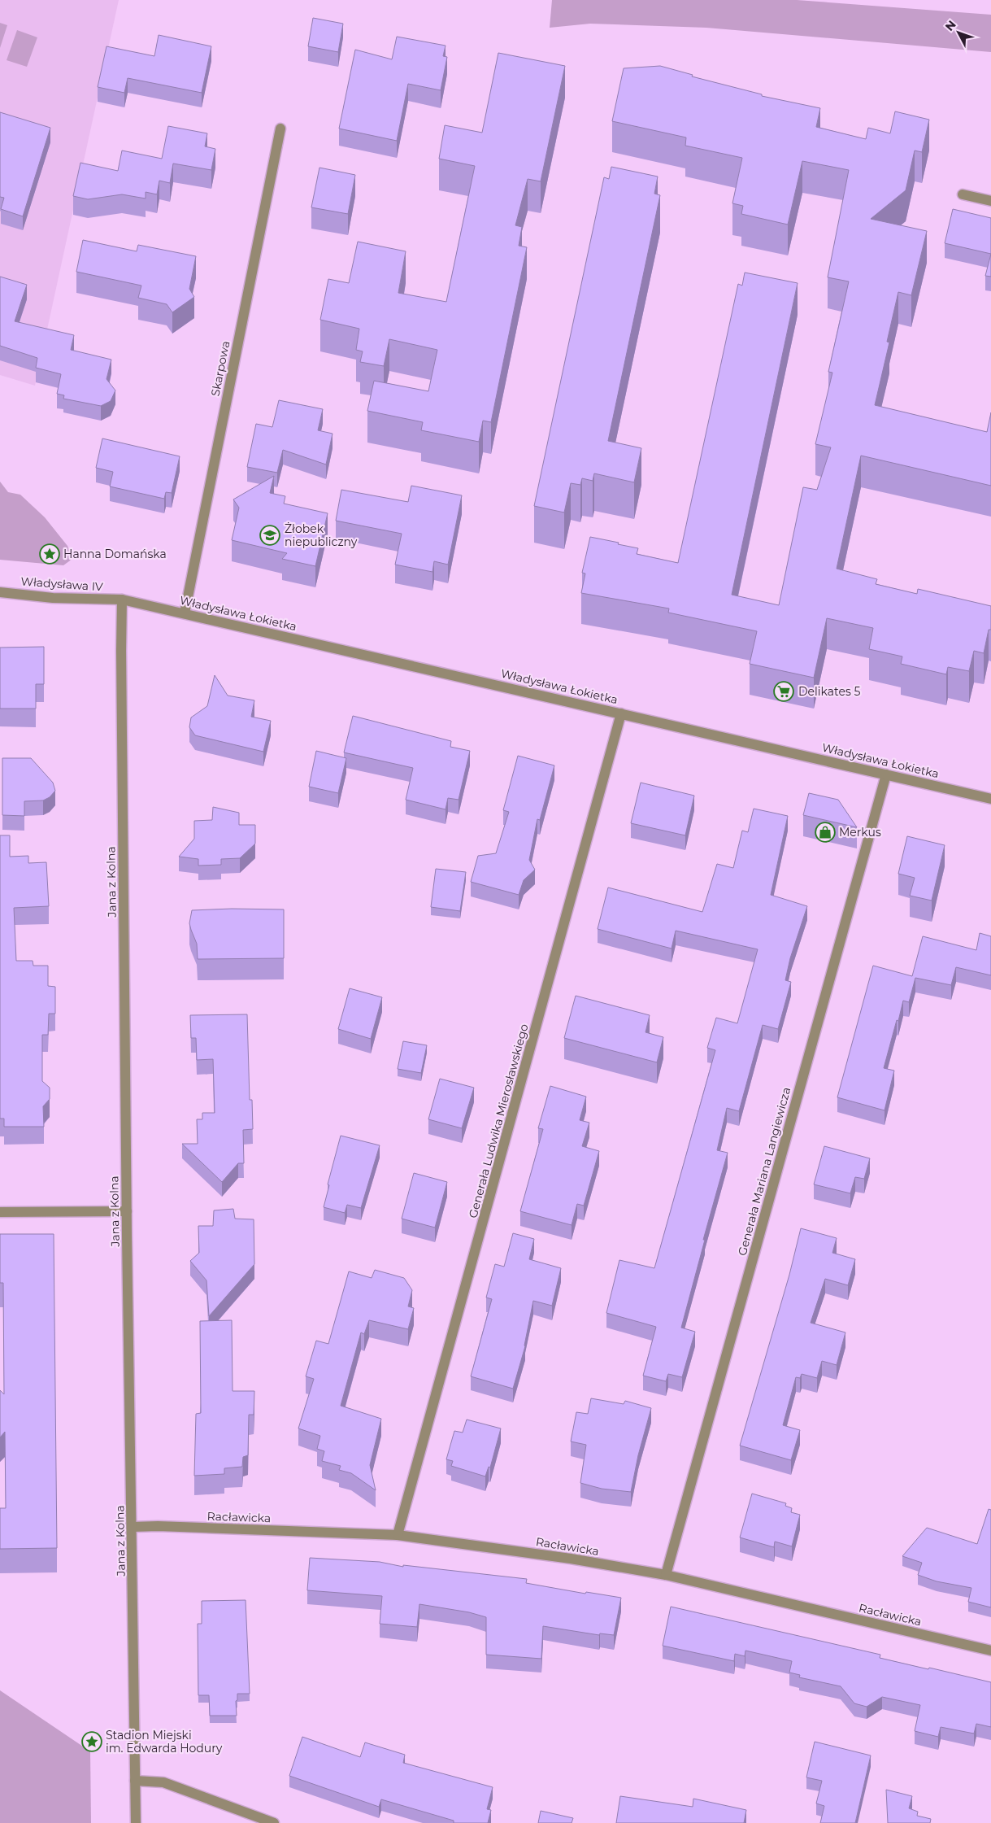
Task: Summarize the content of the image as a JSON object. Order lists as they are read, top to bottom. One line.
{"streets":{"street":["Skarpowa","Władysława IV","Władysława Łokietka","Jana z Kolna","Generała Ludwika Mierosławskiego","Generała Mariana Langiewicza","Racławicka"]},"crossings":[["Skarpowa","Władysława Łokietka"],["Władysława IV","Władysława Łokietka"],["Władysława IV","Jana z Kolna"],["Władysława Łokietka","Jana z Kolna"],["Władysława Łokietka","Generała Ludwika Mierosławskiego"],["Władysława Łokietka","Generała Mariana Langiewicza"],["Jana z Kolna","Racławicka"],["Generała Ludwika Mierosławskiego","Racławicka"],["Generała Mariana Langiewicza","Racławicka"]],"places":{"school or university":["Żłobek niepubliczny"],"place":["Hanna Domańska","Stadion Miejski im. Edwarda Hodury"],"supermarket":["Delikates 5"],"shop":["Merkus"]},"north":"top left"}
